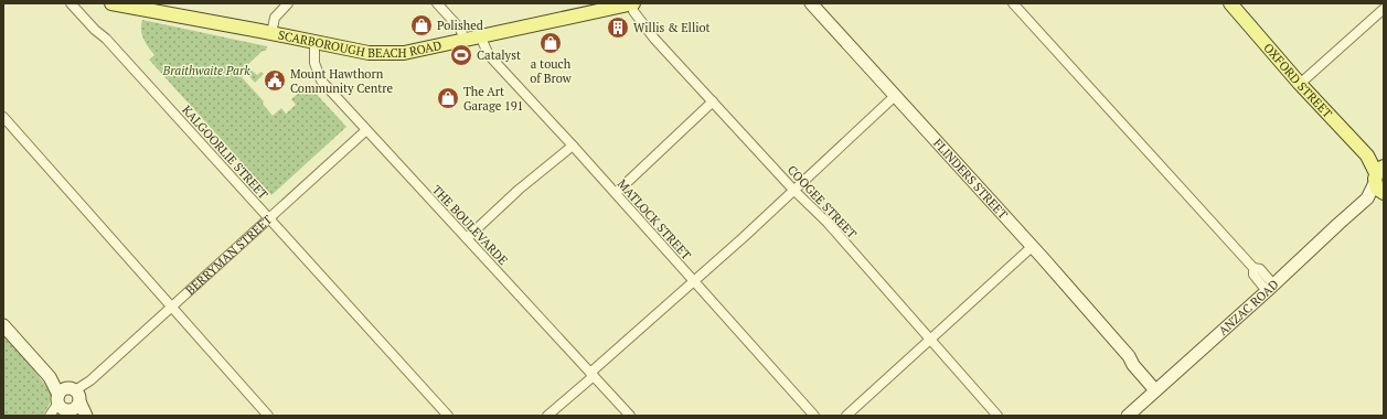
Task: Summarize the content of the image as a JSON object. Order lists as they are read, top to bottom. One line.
{"streets":{"main road":["SCARBOROUGH BEACH ROAD","OXFORD STREET"],"street":["KALGOORLIE STREET","FLINDERS STREET","COOGEE STREET","MATLOCK STREET","THE BOULEVARDE","BERRYMAN STREET","ANZAC ROAD"]},"crossings":[["SCARBOROUGH BEACH ROAD","COOGEE STREET"],["SCARBOROUGH BEACH ROAD","MATLOCK STREET"],["SCARBOROUGH BEACH ROAD","THE BOULEVARDE"],["OXFORD STREET","ANZAC ROAD"],["KALGOORLIE STREET","BERRYMAN STREET"],["FLINDERS STREET","ANZAC ROAD"],["THE BOULEVARDE","BERRYMAN STREET"]],"parks":["Braithwaite Park"],"places":{"shop":["Polished","a touch of Brow","The Art Garage 191"],"building":["Willis & Elliot"],"sports":["Catalyst"],"public building":["Mount Hawthorn Community Centre"]}}
